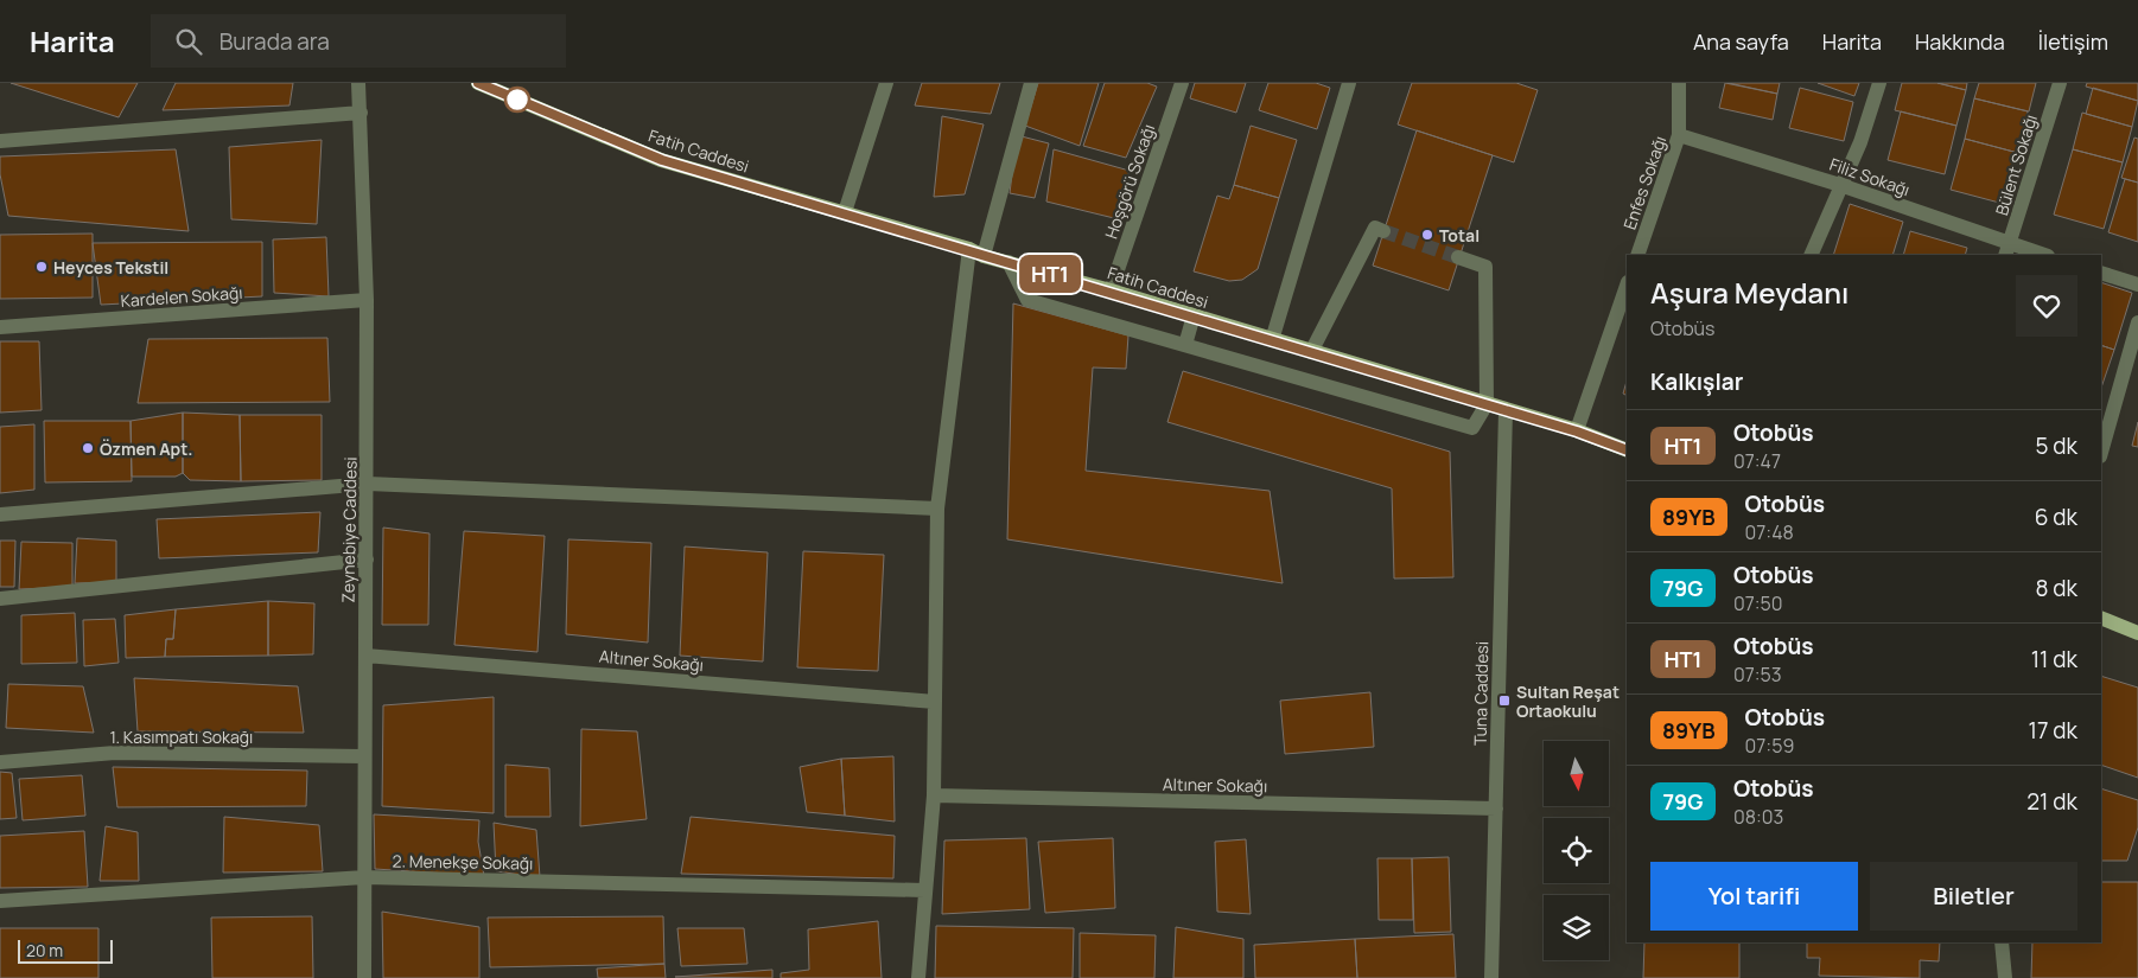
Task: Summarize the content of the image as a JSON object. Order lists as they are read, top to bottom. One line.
{"streets":{"main road":["Fatih Caddesi"],"street":["Bülent Sokağı","Filiz Sokağı","Hoşgörü Sokağı","Enfes Sokağı","Kardelen Sokağı","Zeynebiye Caddesi","Altıner Sokağı","Tuna Caddesi","1. Kasımpatı Sokağı","2. Menekşe Sokağı"]},"crossings":[["Fatih Caddesi","Hoşgörü Sokağı"],["Fatih Caddesi","Tuna Caddesi"],["Bülent Sokağı","Filiz Sokağı"],["Filiz Sokağı","Enfes Sokağı"],["Kardelen Sokağı","Zeynebiye Caddesi"],["Zeynebiye Caddesi","Altıner Sokağı"],["Zeynebiye Caddesi","1. Kasımpatı Sokağı"],["Zeynebiye Caddesi","2. Menekşe Sokağı"],["Altıner Sokağı","Tuna Caddesi"]],"places":{"other":["Total","Heyces Tekstil","Özmen Apt."],"transit":["Sultan Reşat Ortaokulu"]},"lines":["bus line HT1"],"scale_bar":"20 m","north":"bottom","page":{"header":"Harita","search":"Burada ara","nav":["Ana sayfa","Harita","Hakkında","İletişim"],"on_map":"HT1","heading":[["Aşura Meydanı","Otobüs"],"Kalkışlar"],"list":[{"mark":"HT1","name":"Otobüs","note":"07:47","value":"5 dk"},{"mark":"89YB","name":"Otobüs","note":"07:48","value":"6 dk"},{"mark":"79G","name":"Otobüs","note":"07:50","value":"8 dk"},{"mark":"HT1","name":"Otobüs","note":"07:53","value":"11 dk"},{"mark":"89YB","name":"Otobüs","note":"07:59","value":"17 dk"},{"mark":"79G","name":"Otobüs","note":"08:03","value":"21 dk"}],"buttons":["Yol tarifi","Biletler"],"scale":"20 m"}}
